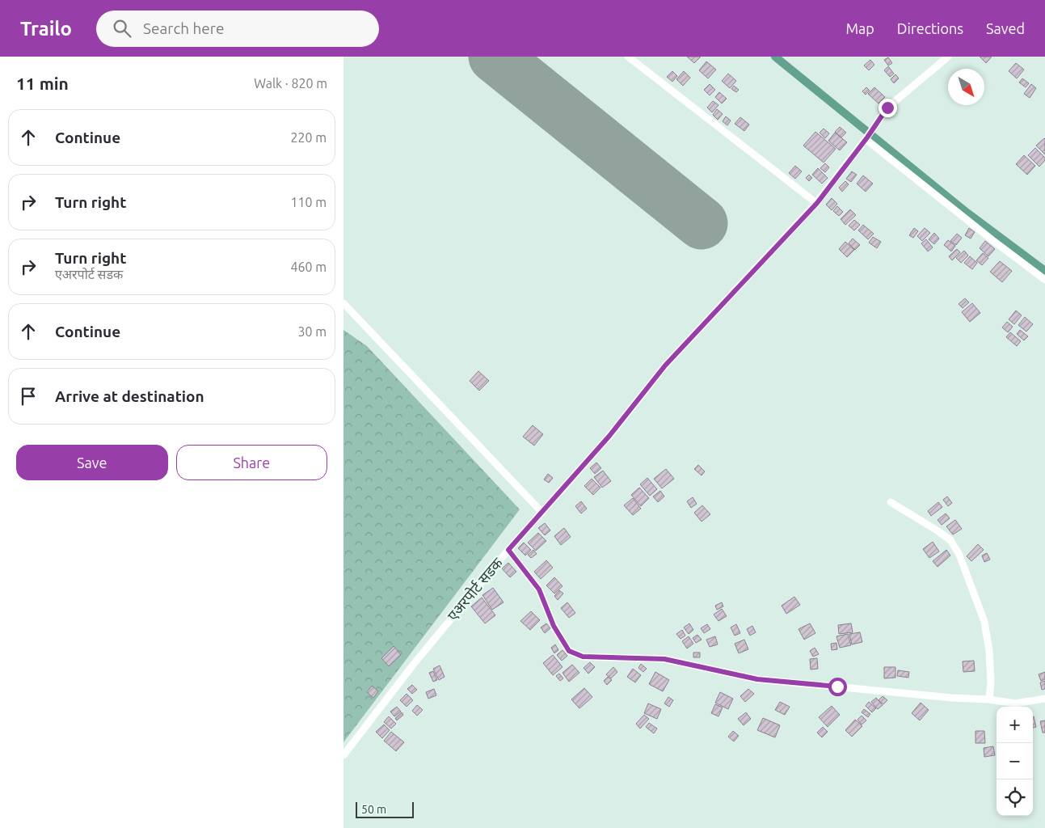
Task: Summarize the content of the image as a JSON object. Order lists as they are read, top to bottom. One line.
{"streets":{"street":["एअरपोर्ट सडक"]},"scale_bar":"50 m","north":"bottom right","page":{"header":"Trailo","search":"Search here","nav":["Map","Directions","Saved"],"heading":["11 min","Walk · 820 m"],"list":[["Continue","220 m"],["Turn right","110 m"],["Turn right","एअरपोर्ट सडक","460 m"],["Continue","30 m"],"Arrive at destination"],"buttons":["Save","Share"],"map_buttons":["+","−"],"scale":"50 m"}}
